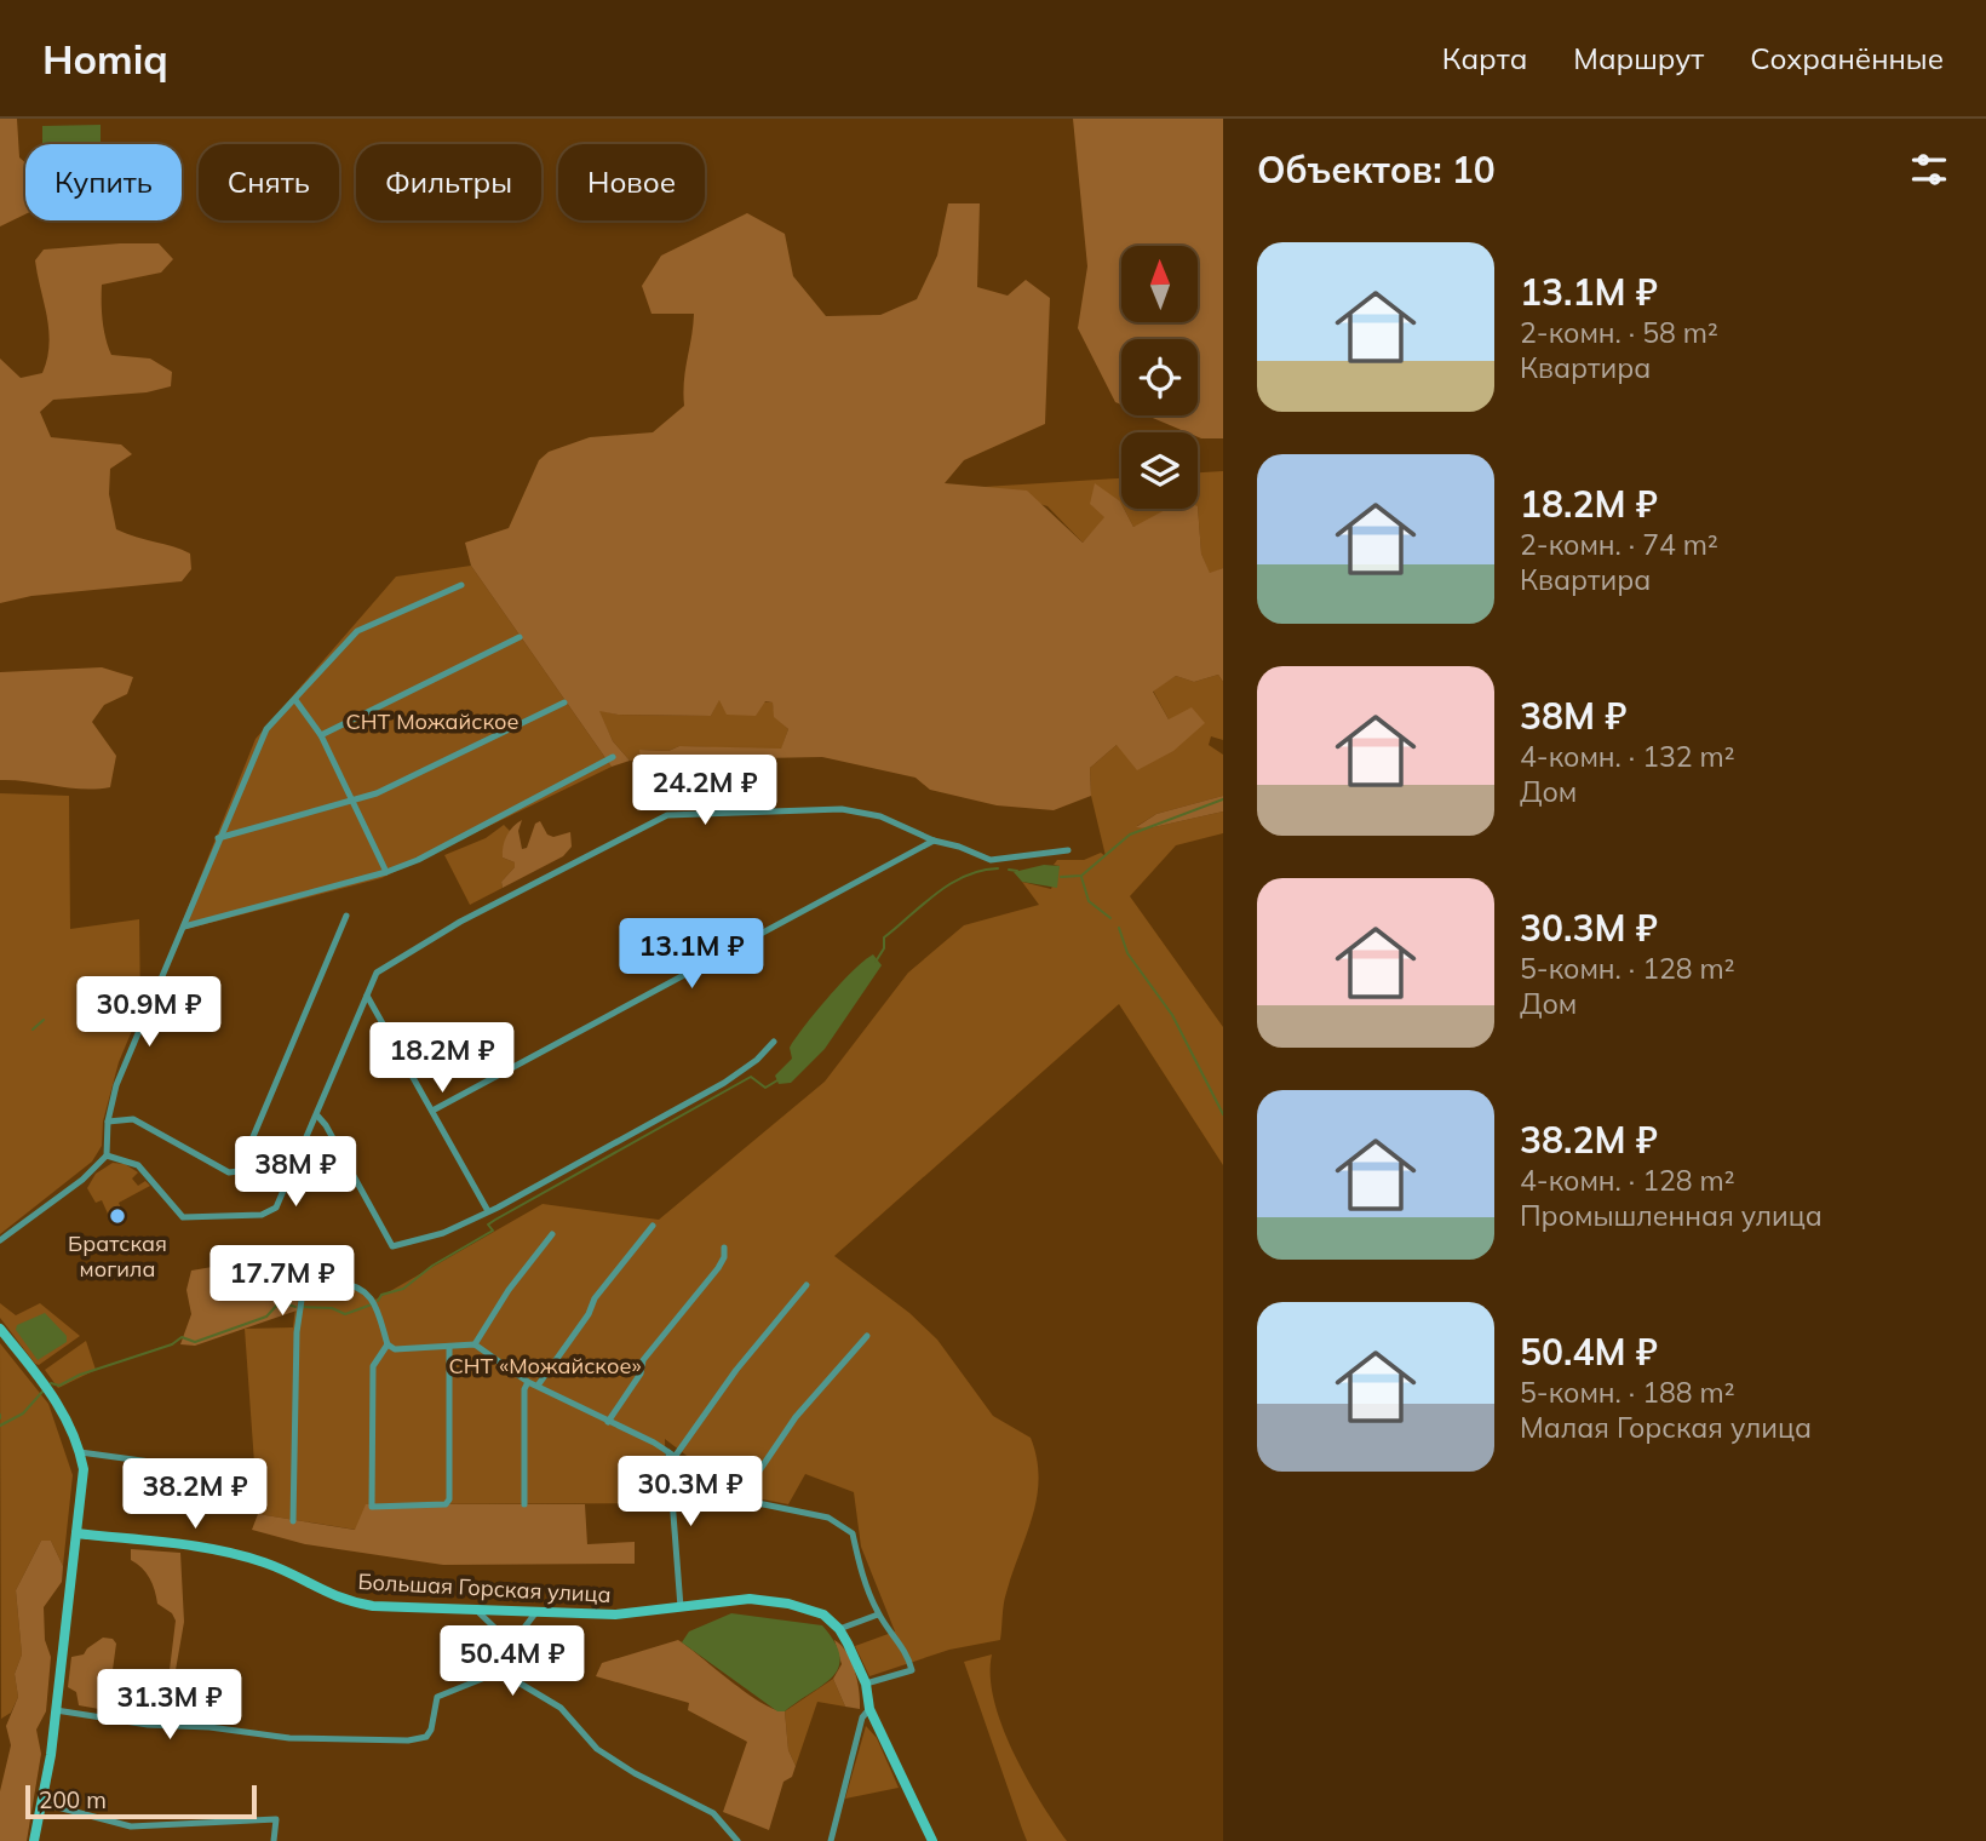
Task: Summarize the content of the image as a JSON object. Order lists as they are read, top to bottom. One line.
{"streets":{"street":["Большая Горская улица"]},"parks":["СНТ Можайское","СНТ «Можайское»"],"places":["Братская могила"],"scale_bar":"200 m","north":"top","page":{"header":"Homiq","nav":["Карта","Маршрут","Сохранённые"],"heading":"Объектов: 10","chip":["Купить","Снять","Фильтры","Новое"],"list":[{"name":"13.1M ₽","note":"2-комн. · 58 m² · Квартира"},{"name":"18.2M ₽","note":"2-комн. · 74 m² · Квартира"},{"name":"38M ₽","note":"4-комн. · 132 m² · Дом"},{"name":"30.3M ₽","note":"5-комн. · 128 m² · Дом"},{"name":"38.2M ₽","note":"4-комн. · 128 m² · Промышленная улица"},{"name":"50.4M ₽","note":"5-комн. · 188 m² · Малая Горская улица"}],"price":["24.2M ₽","13.1M ₽","30.9M ₽","18.2M ₽","38M ₽","17.7M ₽","30.3M ₽","38.2M ₽","50.4M ₽","31.3M ₽"],"scale":"200 m"}}
